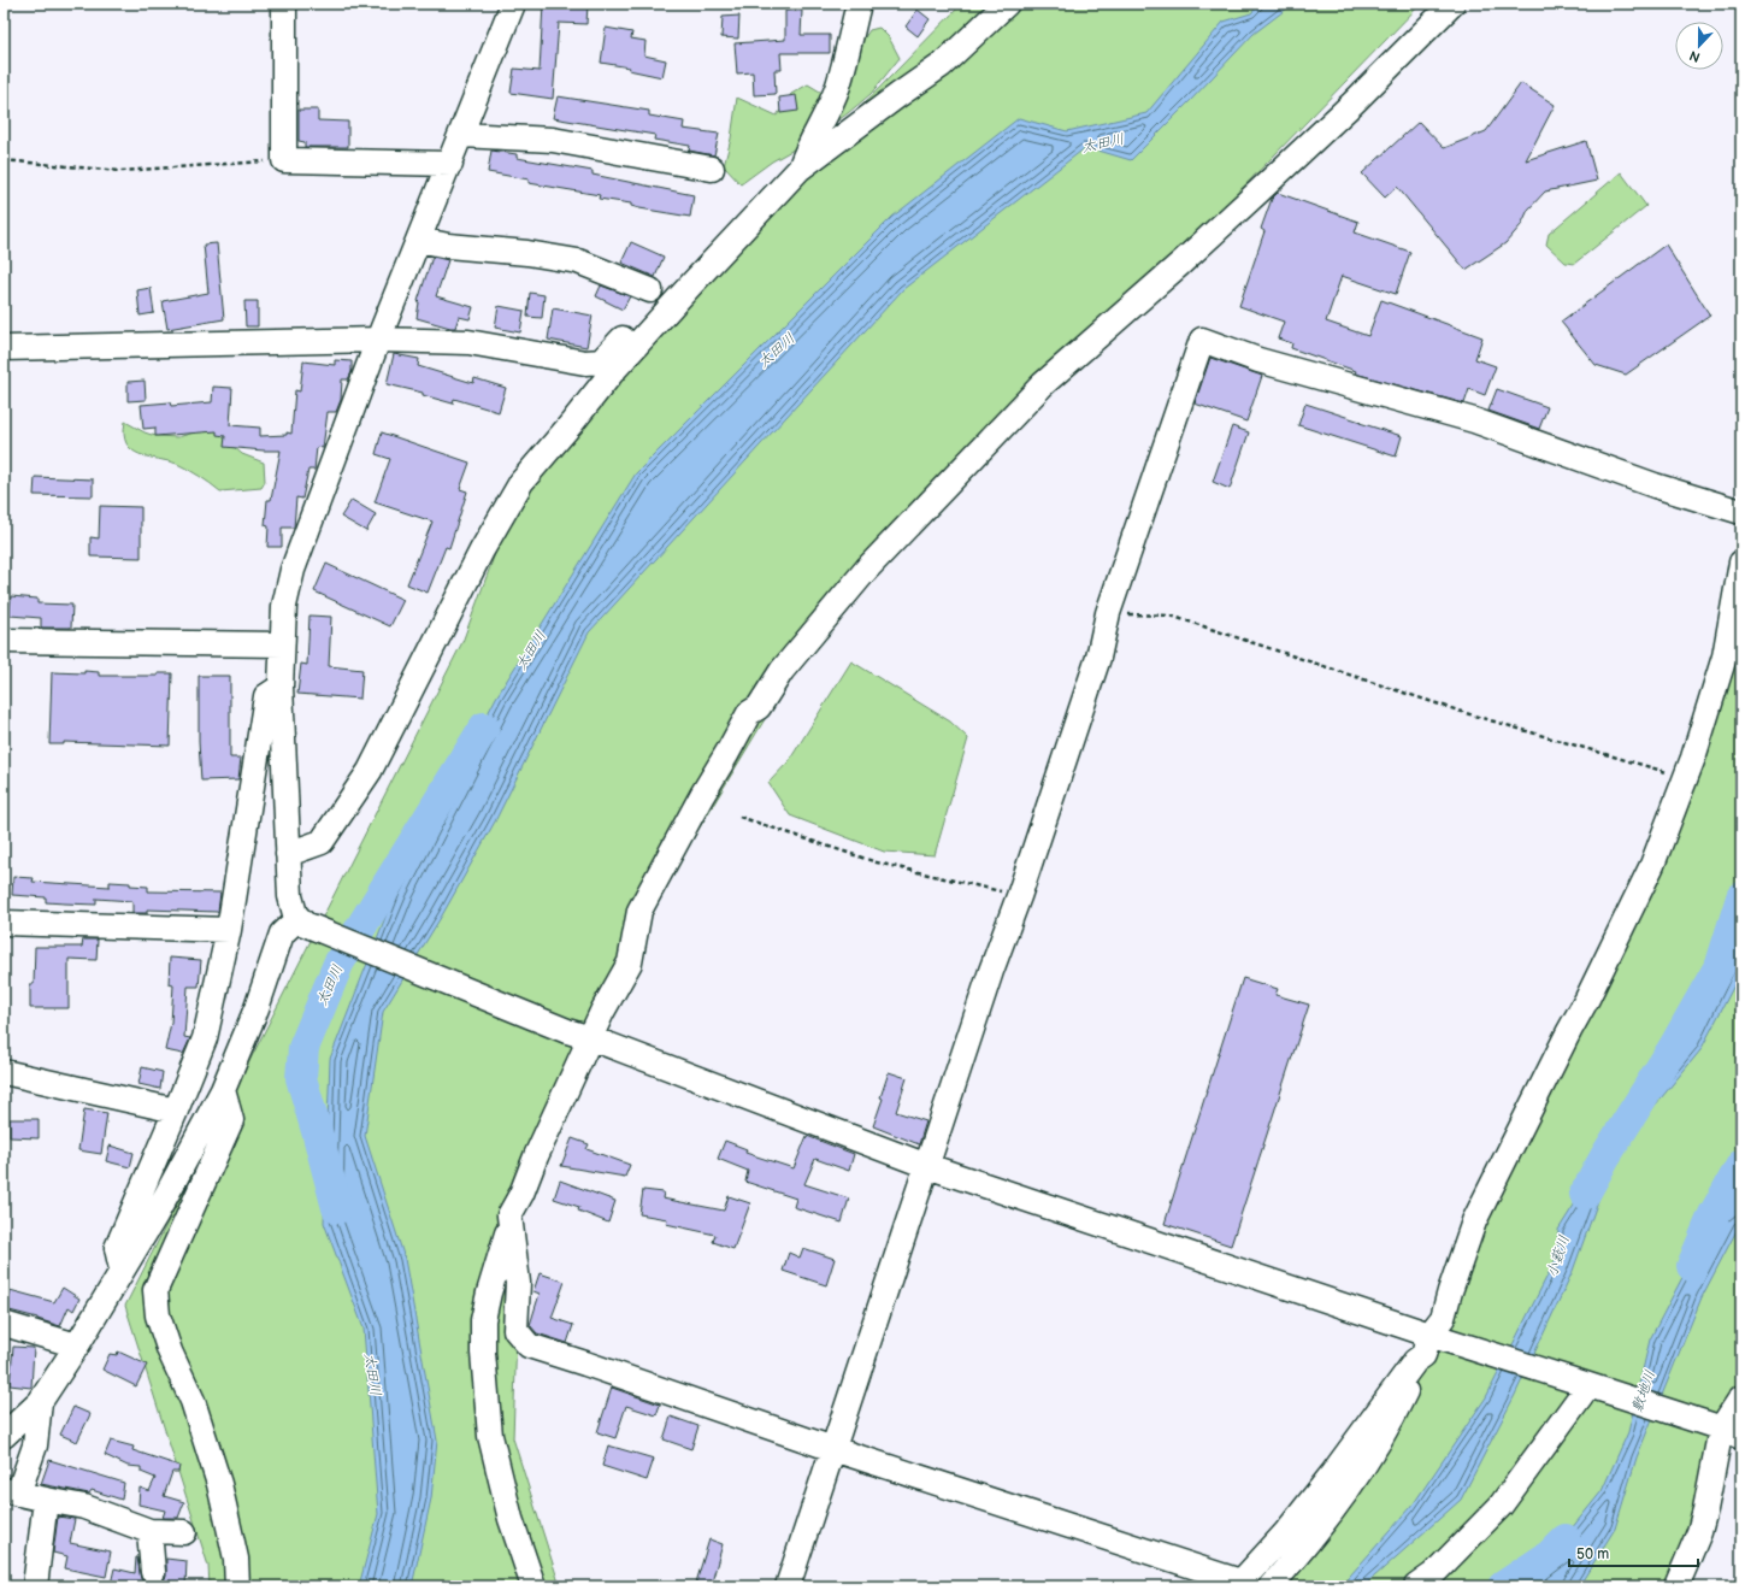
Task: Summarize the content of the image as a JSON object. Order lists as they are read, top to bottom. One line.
{"water":["太田川","小薮川","敷地川"],"scale_bar":"50 m","north":"bottom"}
